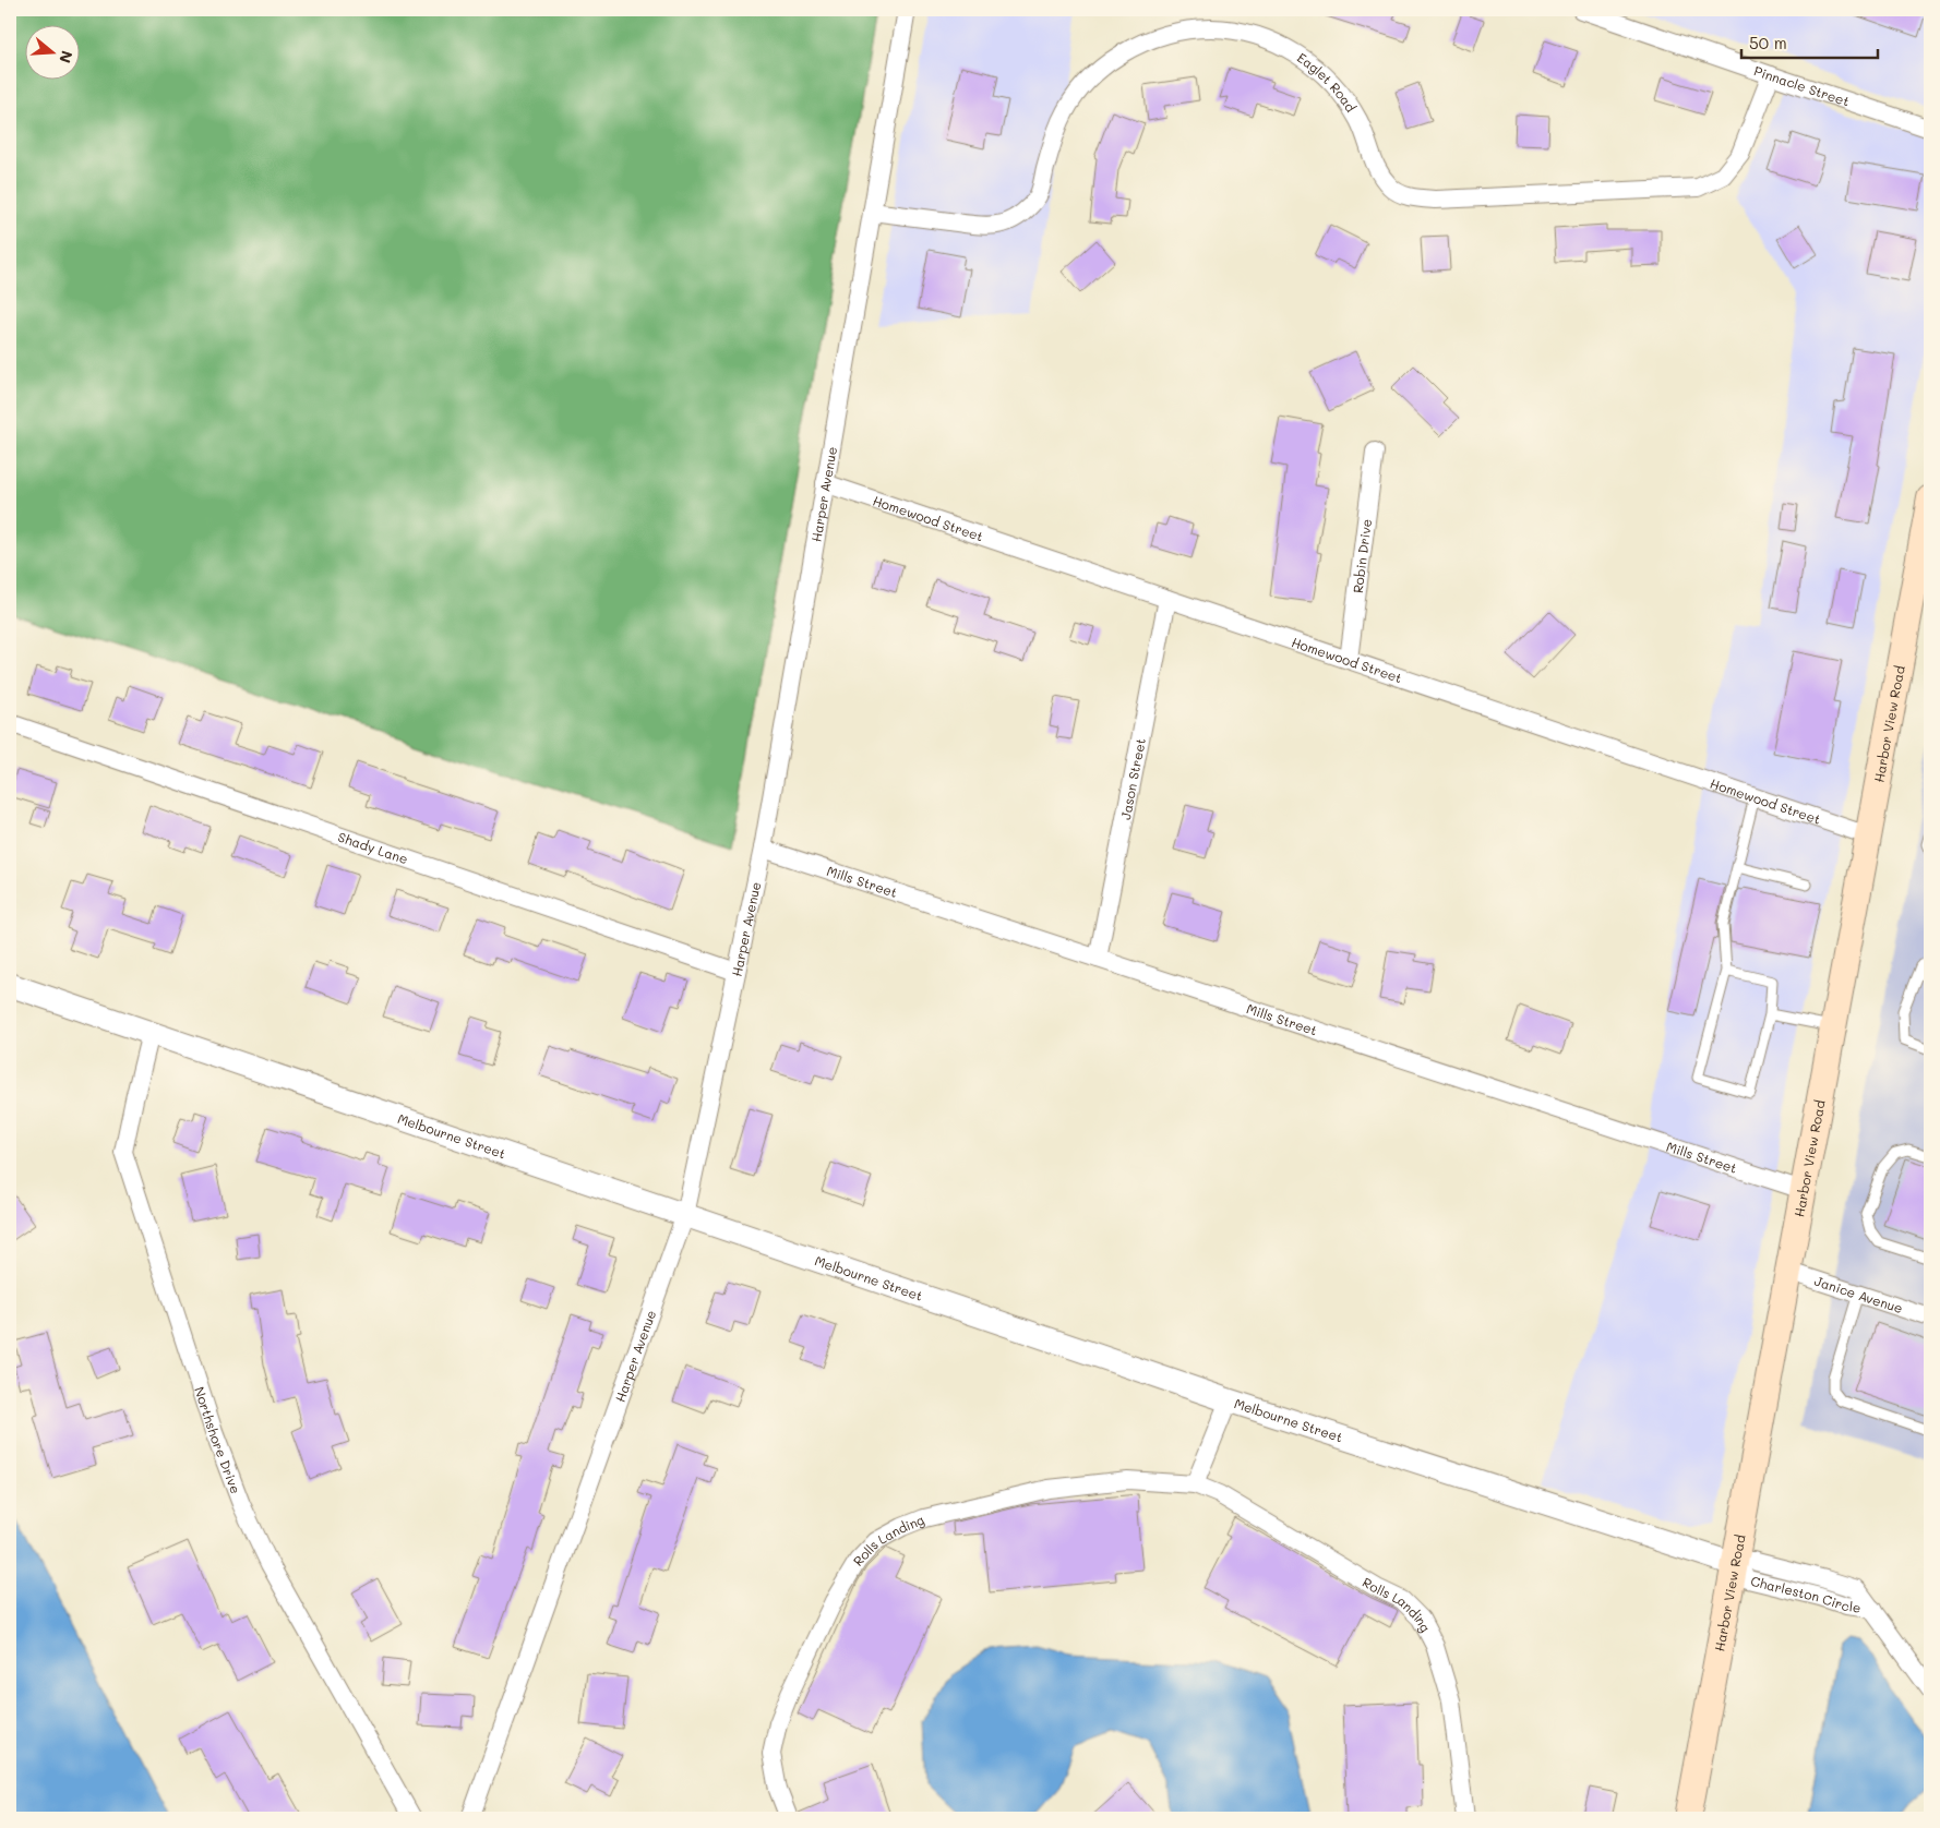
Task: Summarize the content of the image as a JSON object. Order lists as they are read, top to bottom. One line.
{"streets":{"main road":["Harbor View Road"],"street":["Eaglet Road","Pinnacle Street","Harper Avenue","Homewood Street","Robin Drive","Jason Street","Shady Lane","Mills Street","Melbourne Street","Janice Avenue","Northshore Drive","Rolls Landing","Charleston Circle"]},"crossings":[["Eaglet Road","Pinnacle Street"],["Eaglet Road","Harper Avenue"],["Harper Avenue","Homewood Street"],["Harper Avenue","Shady Lane"],["Harper Avenue","Mills Street"],["Harper Avenue","Melbourne Street"],["Homewood Street","Robin Drive"],["Homewood Street","Harbor View Road"],["Homewood Street","Jason Street"],["Harbor View Road","Mills Street"],["Harbor View Road","Melbourne Street"],["Harbor View Road","Janice Avenue"],["Harbor View Road","Charleston Circle"],["Jason Street","Mills Street"],["Melbourne Street","Northshore Drive"],["Melbourne Street","Charleston Circle"]],"scale_bar":"50 m","north":"right"}
